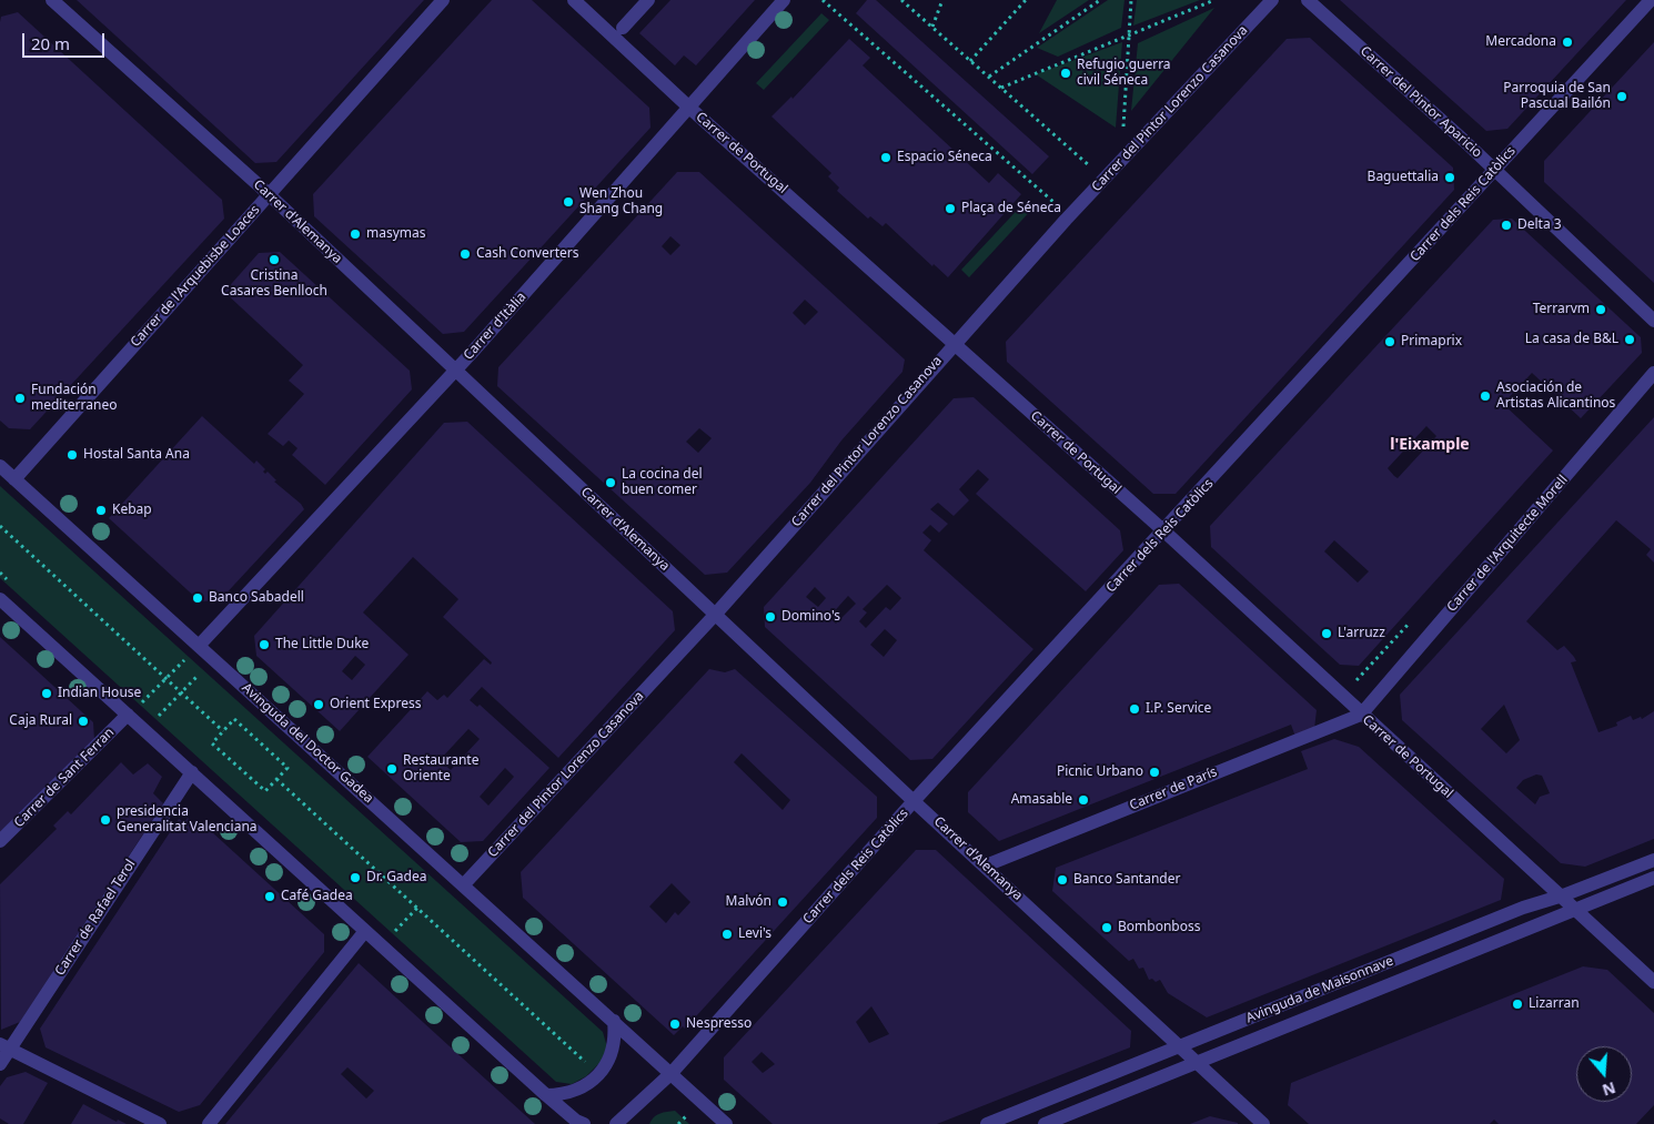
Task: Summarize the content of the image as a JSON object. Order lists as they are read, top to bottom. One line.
{"streets":{"street":["Carrer del Pintor Aparicio","Carrer del Pintor Lorenzo Casanova","Carrer de Portugal","Carrer dels Reis Catòlics","Carrer d'Alemanya","Carrer de l'Arquebisbe Loaces","Carrer d'Itàlia","Carrer de l'Arquitecte Morell","Avinguda del Doctor Gadea","Carrer de Sant Ferran","Carrer de París","Carrer de Rafael Terol","Avinguda de Maisonnave"]},"crossings":[["Carrer del Pintor Aparicio","Carrer dels Reis Catòlics"],["Carrer del Pintor Lorenzo Casanova","Carrer de Portugal"],["Carrer del Pintor Lorenzo Casanova","Carrer d'Alemanya"],["Carrer del Pintor Lorenzo Casanova","Avinguda del Doctor Gadea"],["Carrer de Portugal","Carrer dels Reis Catòlics"],["Carrer de Portugal","Carrer d'Itàlia"],["Carrer de Portugal","Carrer de l'Arquitecte Morell"],["Carrer de Portugal","Carrer de París"],["Carrer de Portugal","Avinguda de Maisonnave"],["Carrer dels Reis Catòlics","Carrer d'Alemanya"],["Carrer dels Reis Catòlics","Avinguda del Doctor Gadea"],["Carrer d'Alemanya","Carrer de l'Arquebisbe Loaces"],["Carrer d'Alemanya","Carrer d'Itàlia"],["Carrer d'Alemanya","Carrer de París"],["Carrer d'Alemanya","Avinguda de Maisonnave"],["Carrer de l'Arquebisbe Loaces","Avinguda del Doctor Gadea"],["Carrer d'Itàlia","Avinguda del Doctor Gadea"],["Carrer de l'Arquitecte Morell","Carrer de París"]],"districts":["l'Eixample"],"places":["Mercadona","Refugio guerra civil Séneca","Parroquia de San Pascual Bailón","Espacio Séneca","Baguettalia","Wen Zhou Shang Chang","Plaça de Séneca","Delta 3","masymas","Cash Converters","Cristina Casares Benlloch","Terrarvm","La casa de B&L","Primaprix","Asociación de Artistas Alicantinos","Fundación mediterraneo","Hostal Santa Ana","La cocina del buen comer","Kebap","Banco Sabadell","Domino's","L'arruzz","The Little Duke","Indian House","Orient Express","I.P. Service","Caja Rural","Restaurante Oriente","Picnic Urbano","Amasable","presidencia Generalitat Valenciana","Dr. Gadea","Banco Santander","Café Gadea","Malvón","Bombonboss","Levi's","Lizarran","Nespresso"],"scale_bar":"20 m","north":"bottom"}
